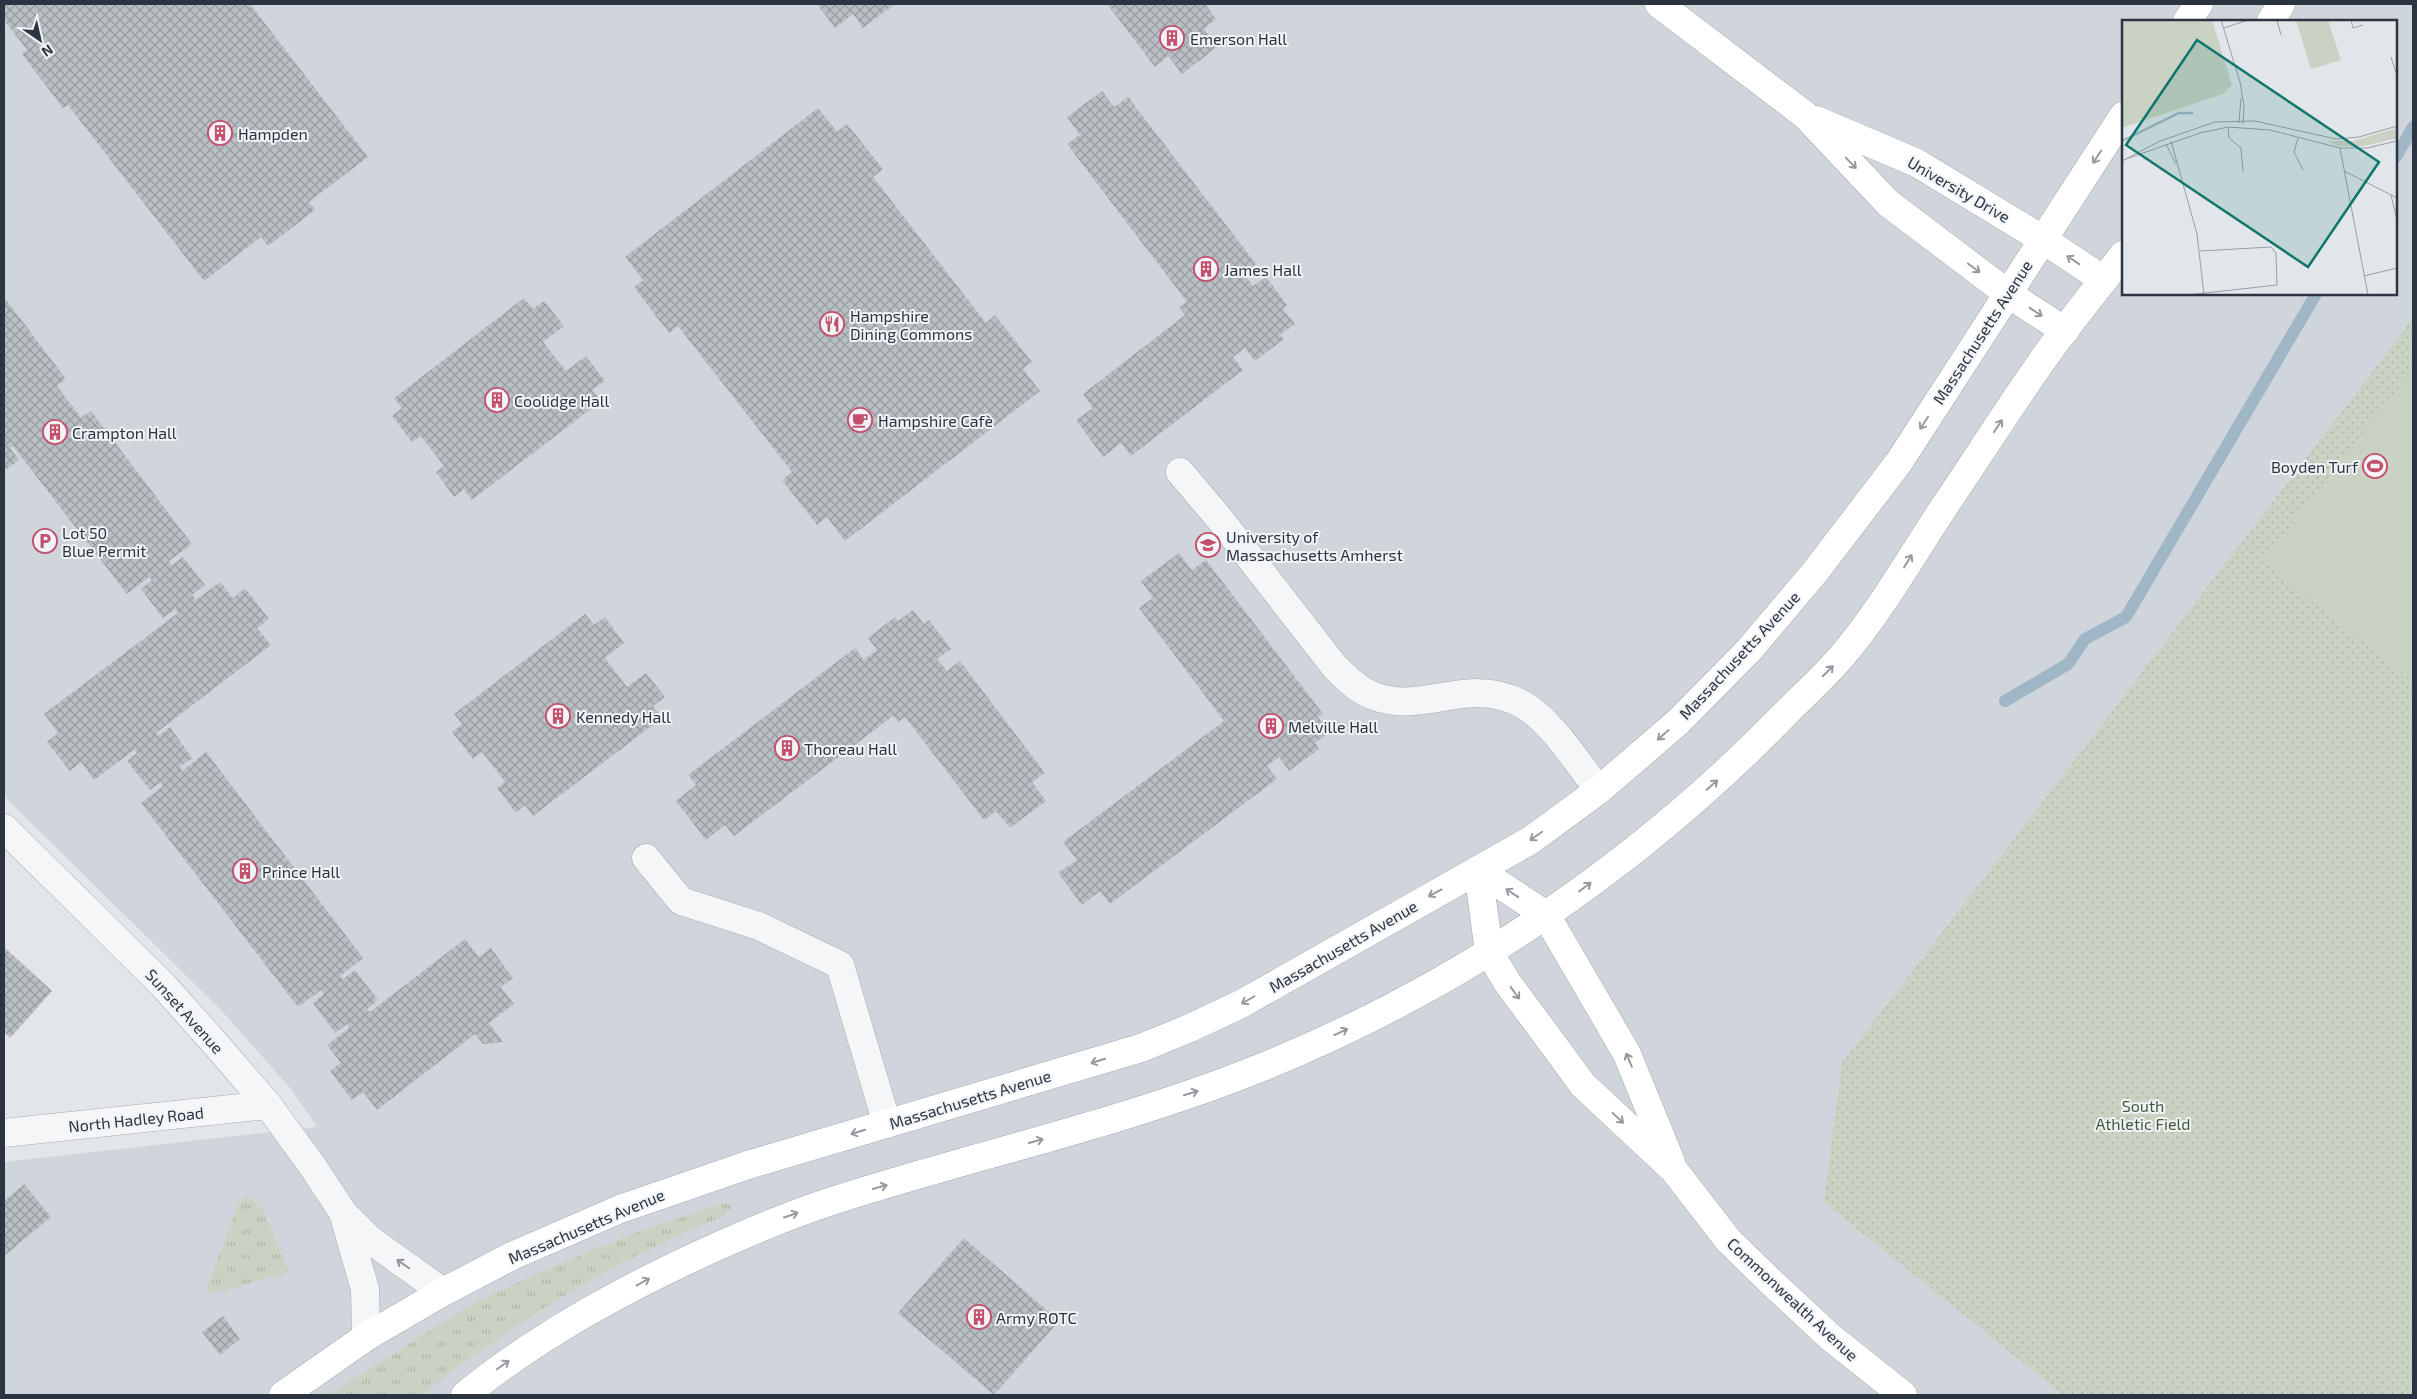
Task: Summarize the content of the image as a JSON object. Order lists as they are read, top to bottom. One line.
{"streets":{"main road":["University Drive","Massachusetts Avenue","Commonwealth Avenue"],"street":["Sunset Avenue","North Hadley Road"]},"crossings":[["University Drive","Massachusetts Avenue"],["Massachusetts Avenue","Sunset Avenue"],["Massachusetts Avenue","Commonwealth Avenue"],["Sunset Avenue","North Hadley Road"]],"parks":["South Athletic Field"],"places":{"building":["Emerson Hall","Hampden","James Hall","Coolidge Hall","Crampton Hall","Kennedy Hall","Melville Hall","Thoreau Hall","Prince Hall","Army ROTC"],"restaurant":["Hampshire Dining Commons"],"cafe":["Hampshire Cafè"],"sports":["Boyden Turf"],"parking":["Lot 50 Blue Permit"],"school or university":["University of Massachusetts Amherst"]},"north":"bottom right"}
